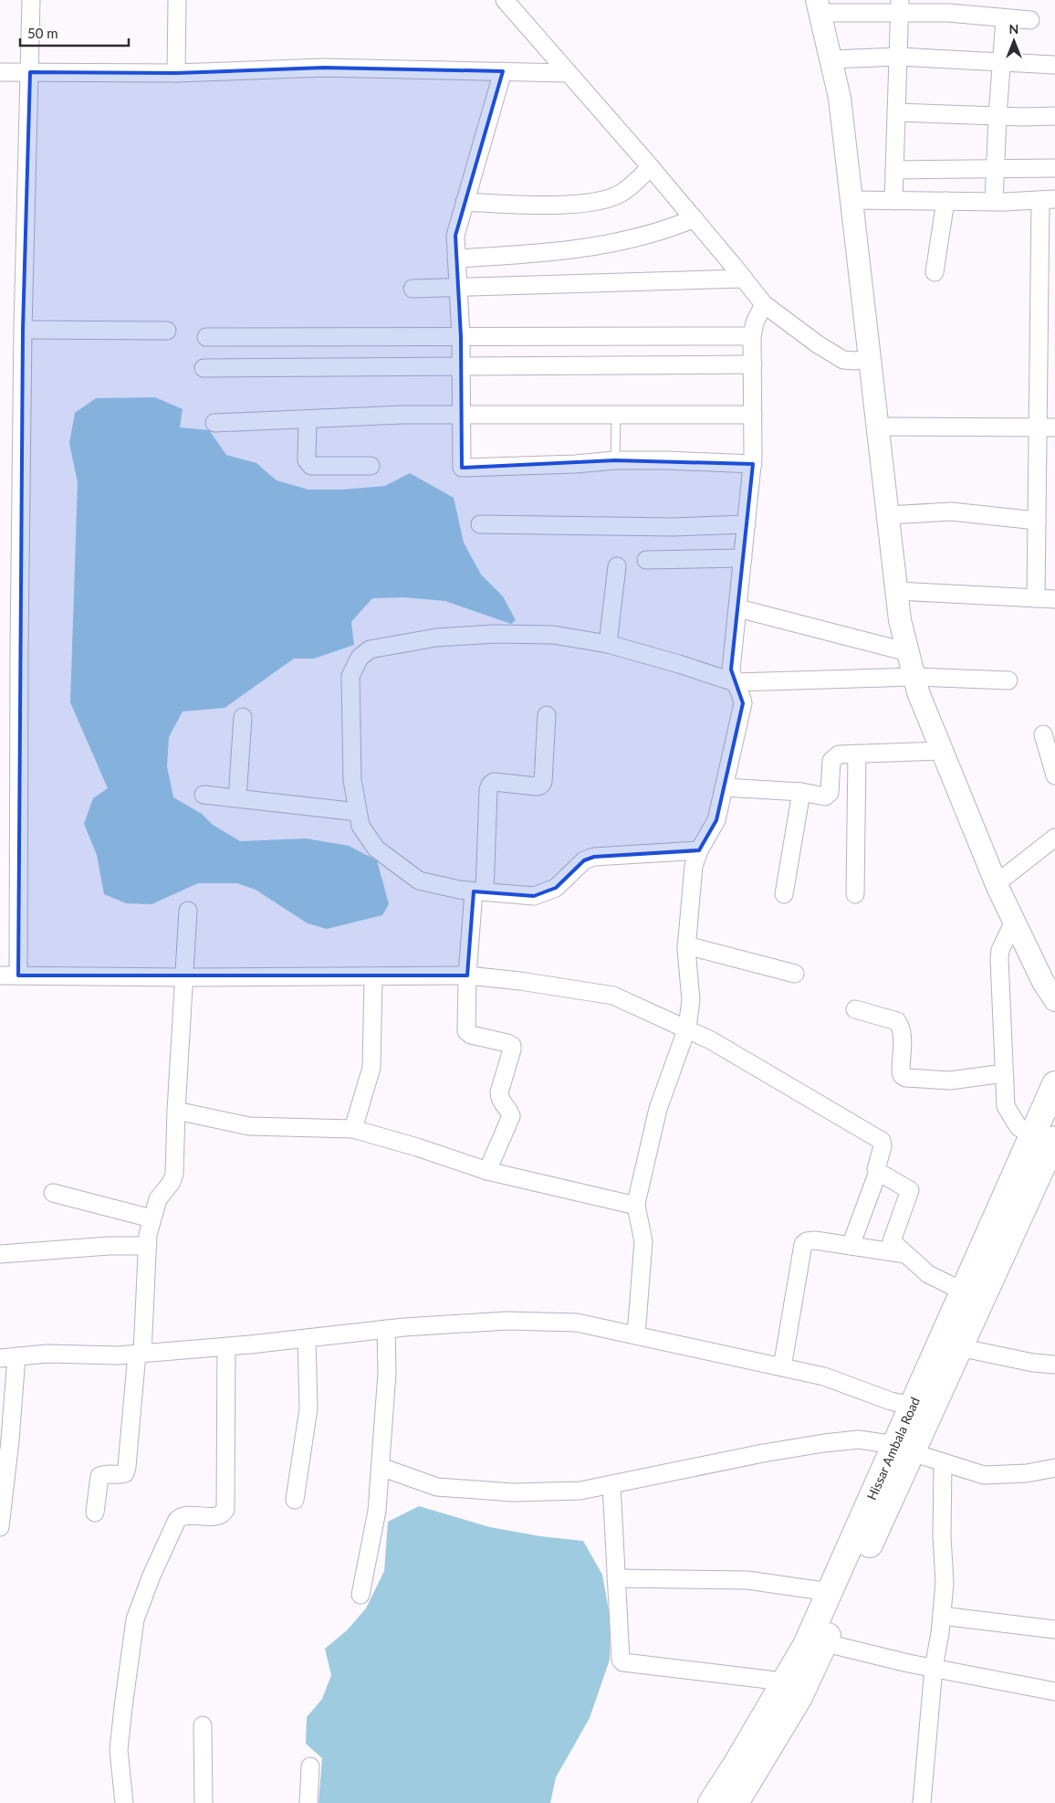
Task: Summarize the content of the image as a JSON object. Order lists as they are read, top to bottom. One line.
{"streets":{"main road":["Hissar Ambala Road"]},"scale_bar":"50 m","north":"top"}
